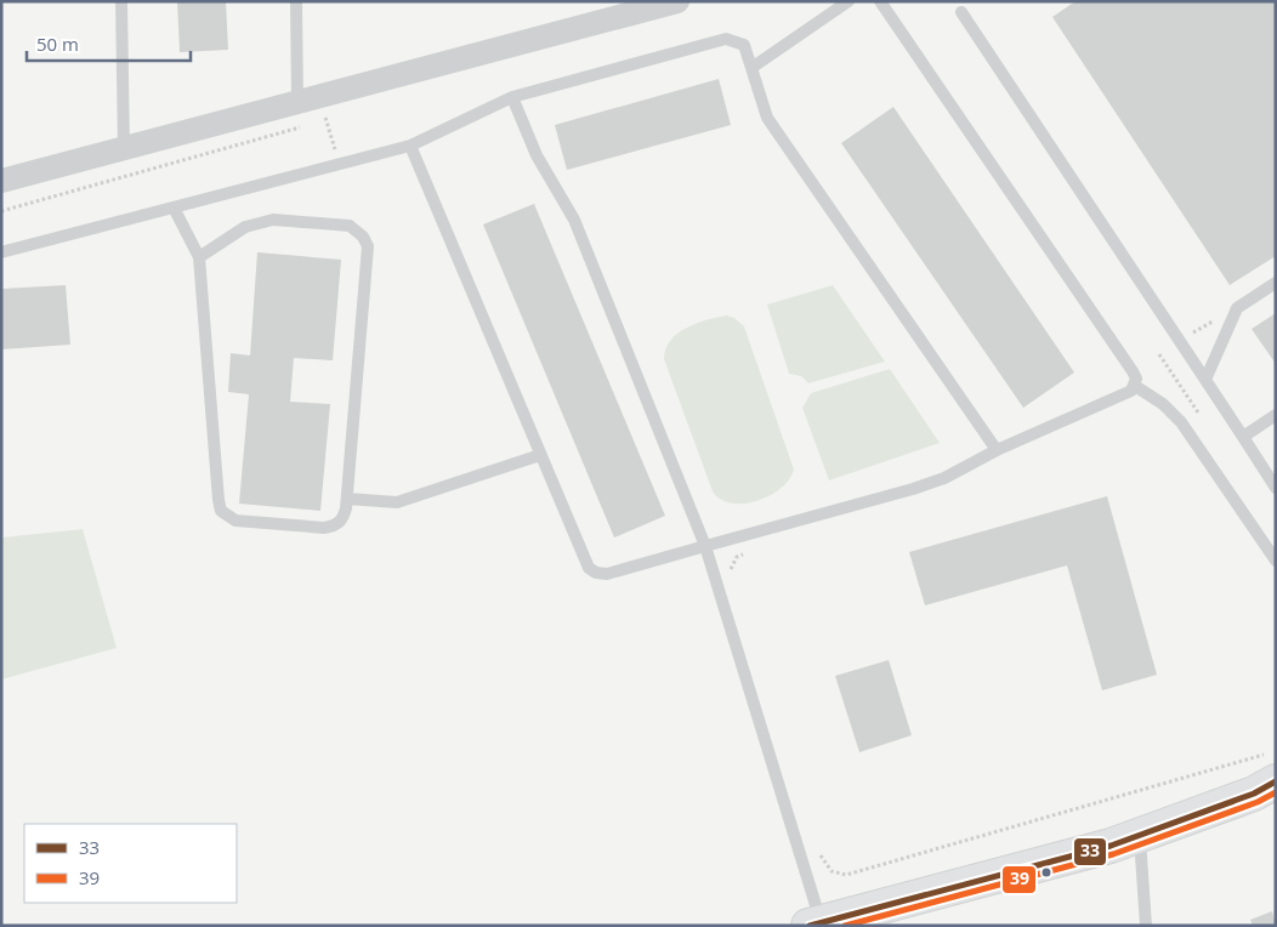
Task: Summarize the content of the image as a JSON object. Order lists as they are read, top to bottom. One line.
{"lines":["transit line 33","transit line 39"],"legend":["33","39"],"scale_bar":"50 m"}
